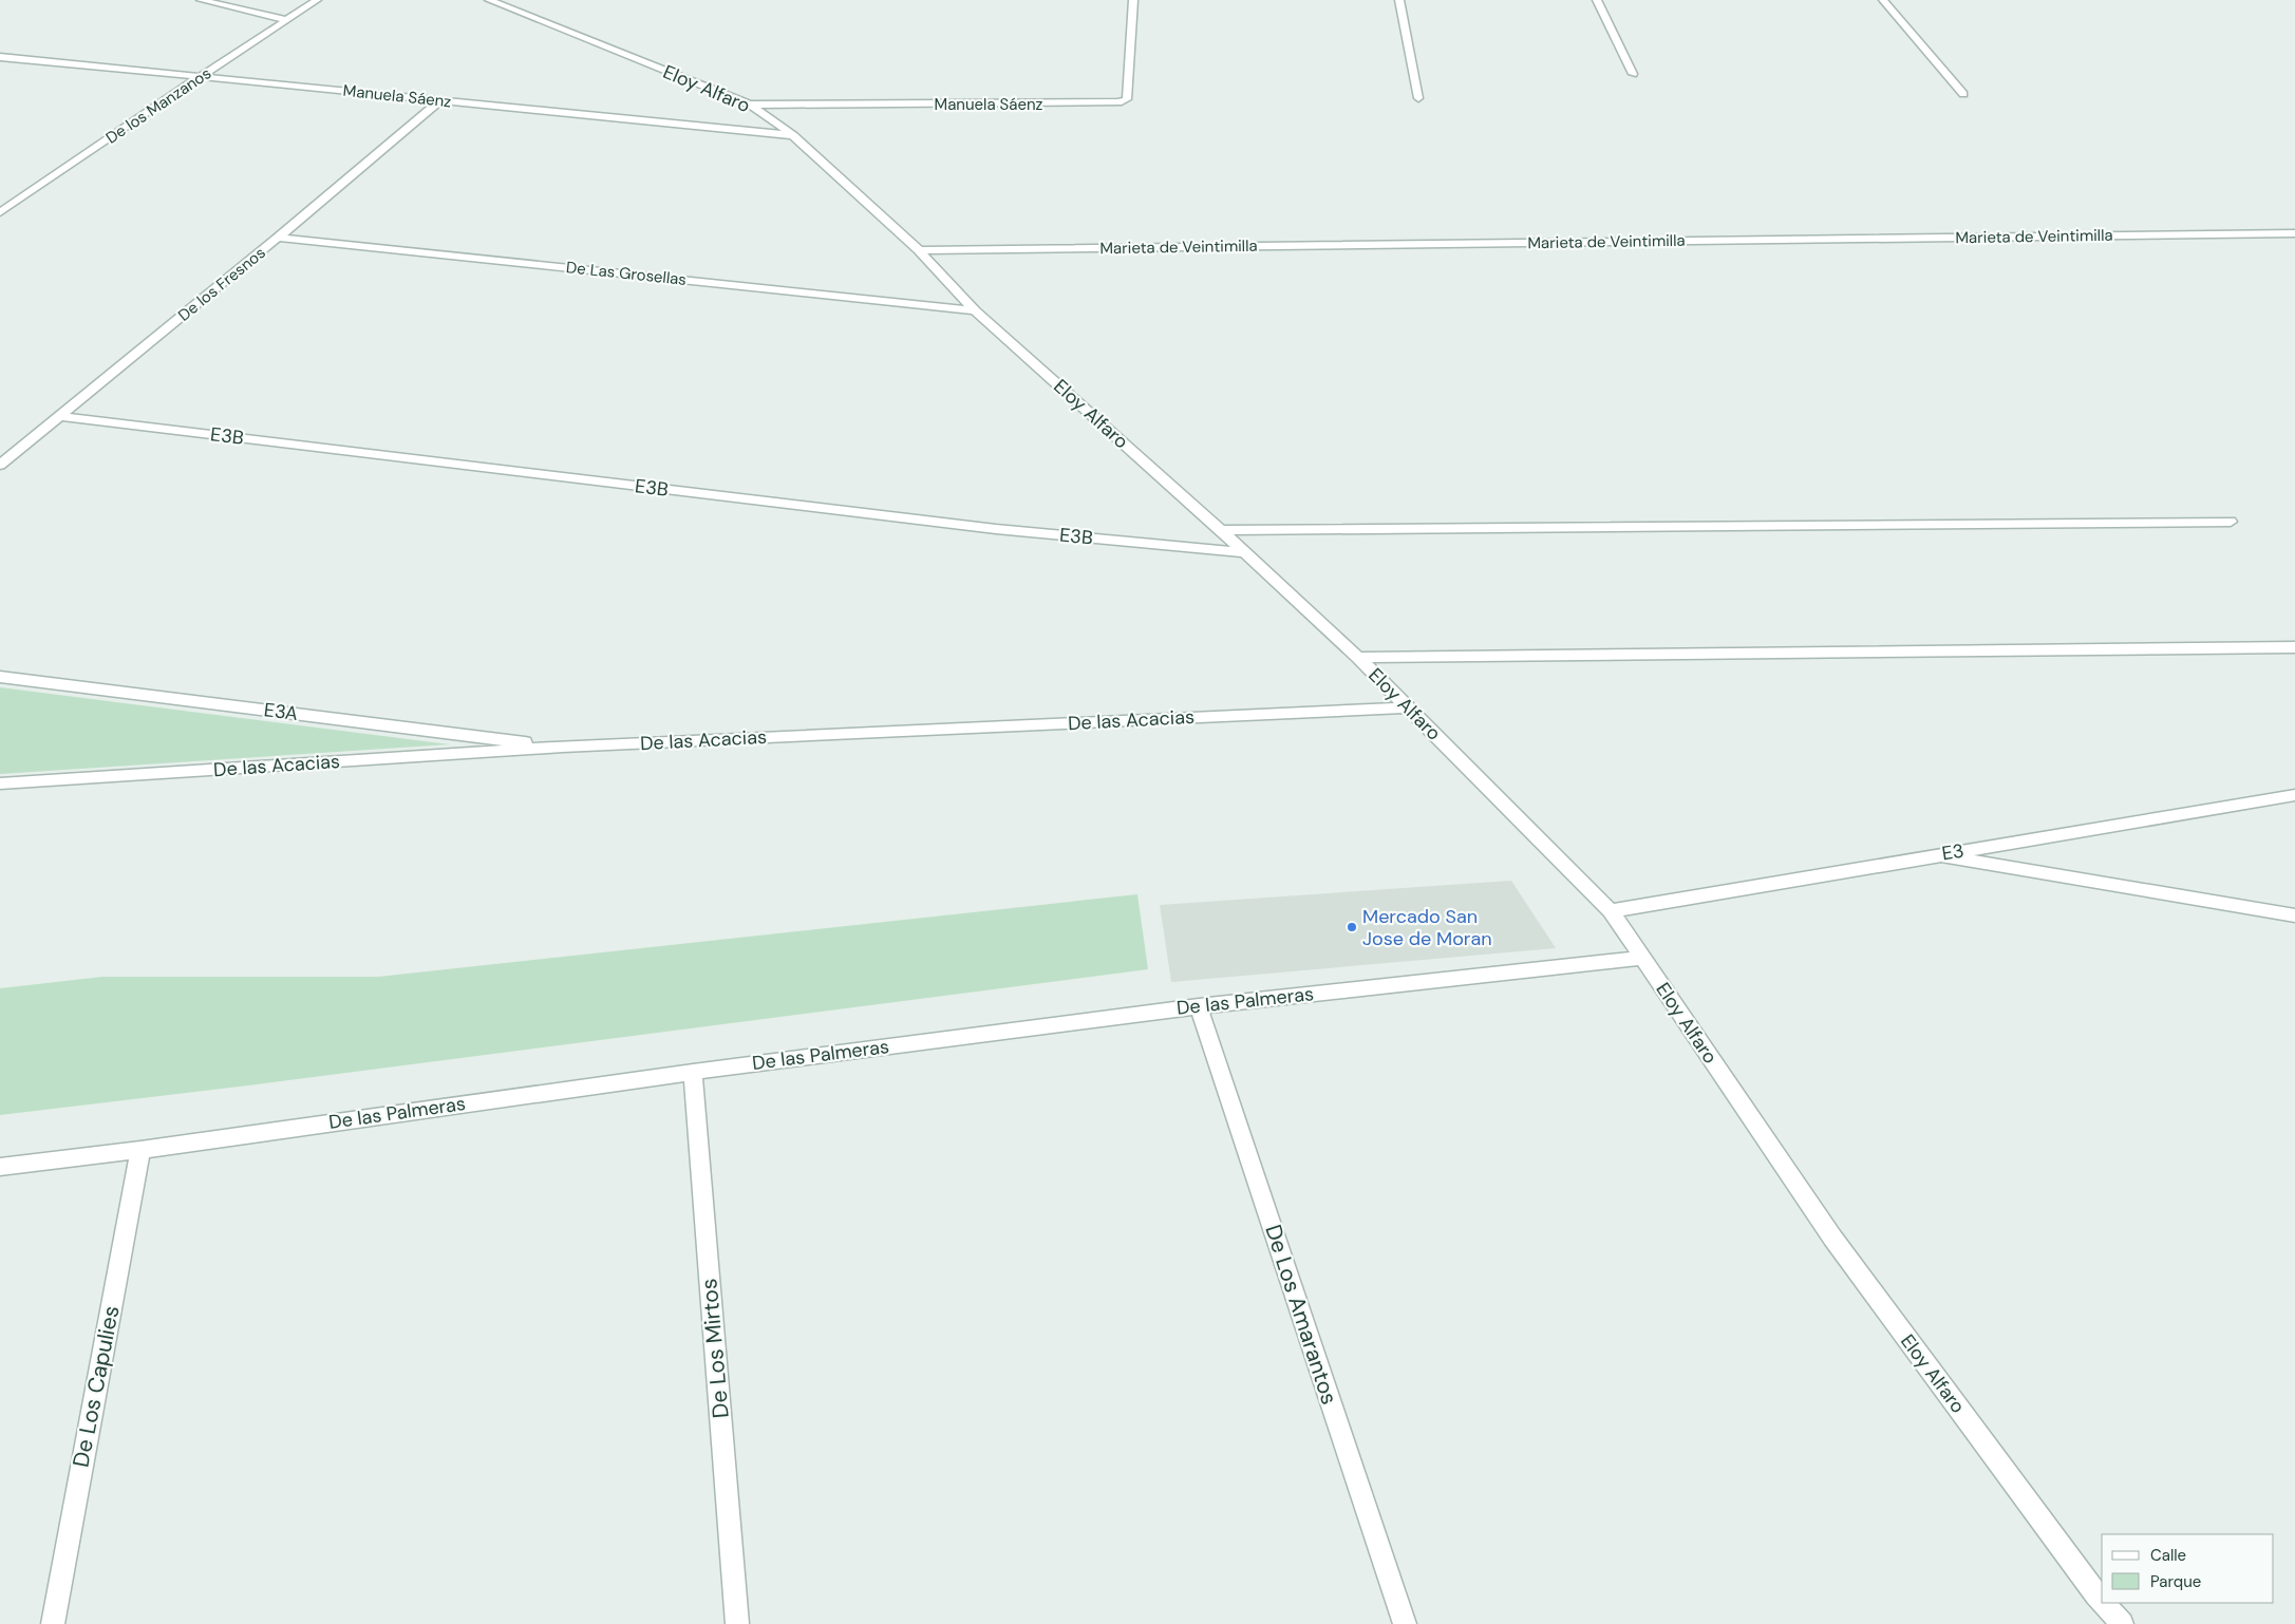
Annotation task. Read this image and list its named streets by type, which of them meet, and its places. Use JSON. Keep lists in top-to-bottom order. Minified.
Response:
{"streets":{"street":["Eloy Alfaro","Manuela Sáenz","De los Manzanos","Marieta de Veintimilla","De Las Grosellas","De los Fresnos","E3B","E3A","De las Acacias","E3","De las Palmeras","De Los Amarantos","De Los Mirtos","De Los Capulies"]},"crossings":[["Eloy Alfaro","Manuela Sáenz"],["Eloy Alfaro","Marieta de Veintimilla"],["Eloy Alfaro","De Las Grosellas"],["Eloy Alfaro","E3B"],["Eloy Alfaro","De las Acacias"],["Eloy Alfaro","E3"],["Eloy Alfaro","De las Palmeras"],["Manuela Sáenz","De los Manzanos"],["Manuela Sáenz","De los Fresnos"],["De Las Grosellas","De los Fresnos"],["De los Fresnos","E3B"],["E3A","De las Acacias"],["De las Palmeras","De Los Amarantos"],["De las Palmeras","De Los Mirtos"],["De las Palmeras","De Los Capulies"]],"places":["Mercado San Jose de Moran"],"legend":["Calle","Parque"]}
